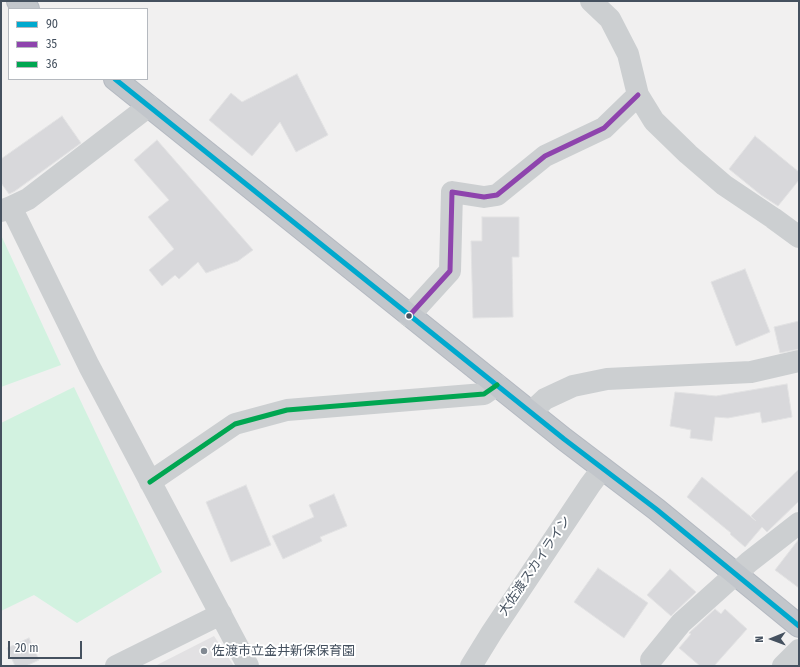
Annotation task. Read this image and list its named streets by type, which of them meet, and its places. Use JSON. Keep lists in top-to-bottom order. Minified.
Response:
{"streets":{"street":["大佐渡スカイライン"]},"places":["佐渡市立金井新保保育園"],"lines":["transit line 90","transit line 35","transit line 36"],"legend":["90","35","36"],"scale_bar":"20 m","north":"left"}
